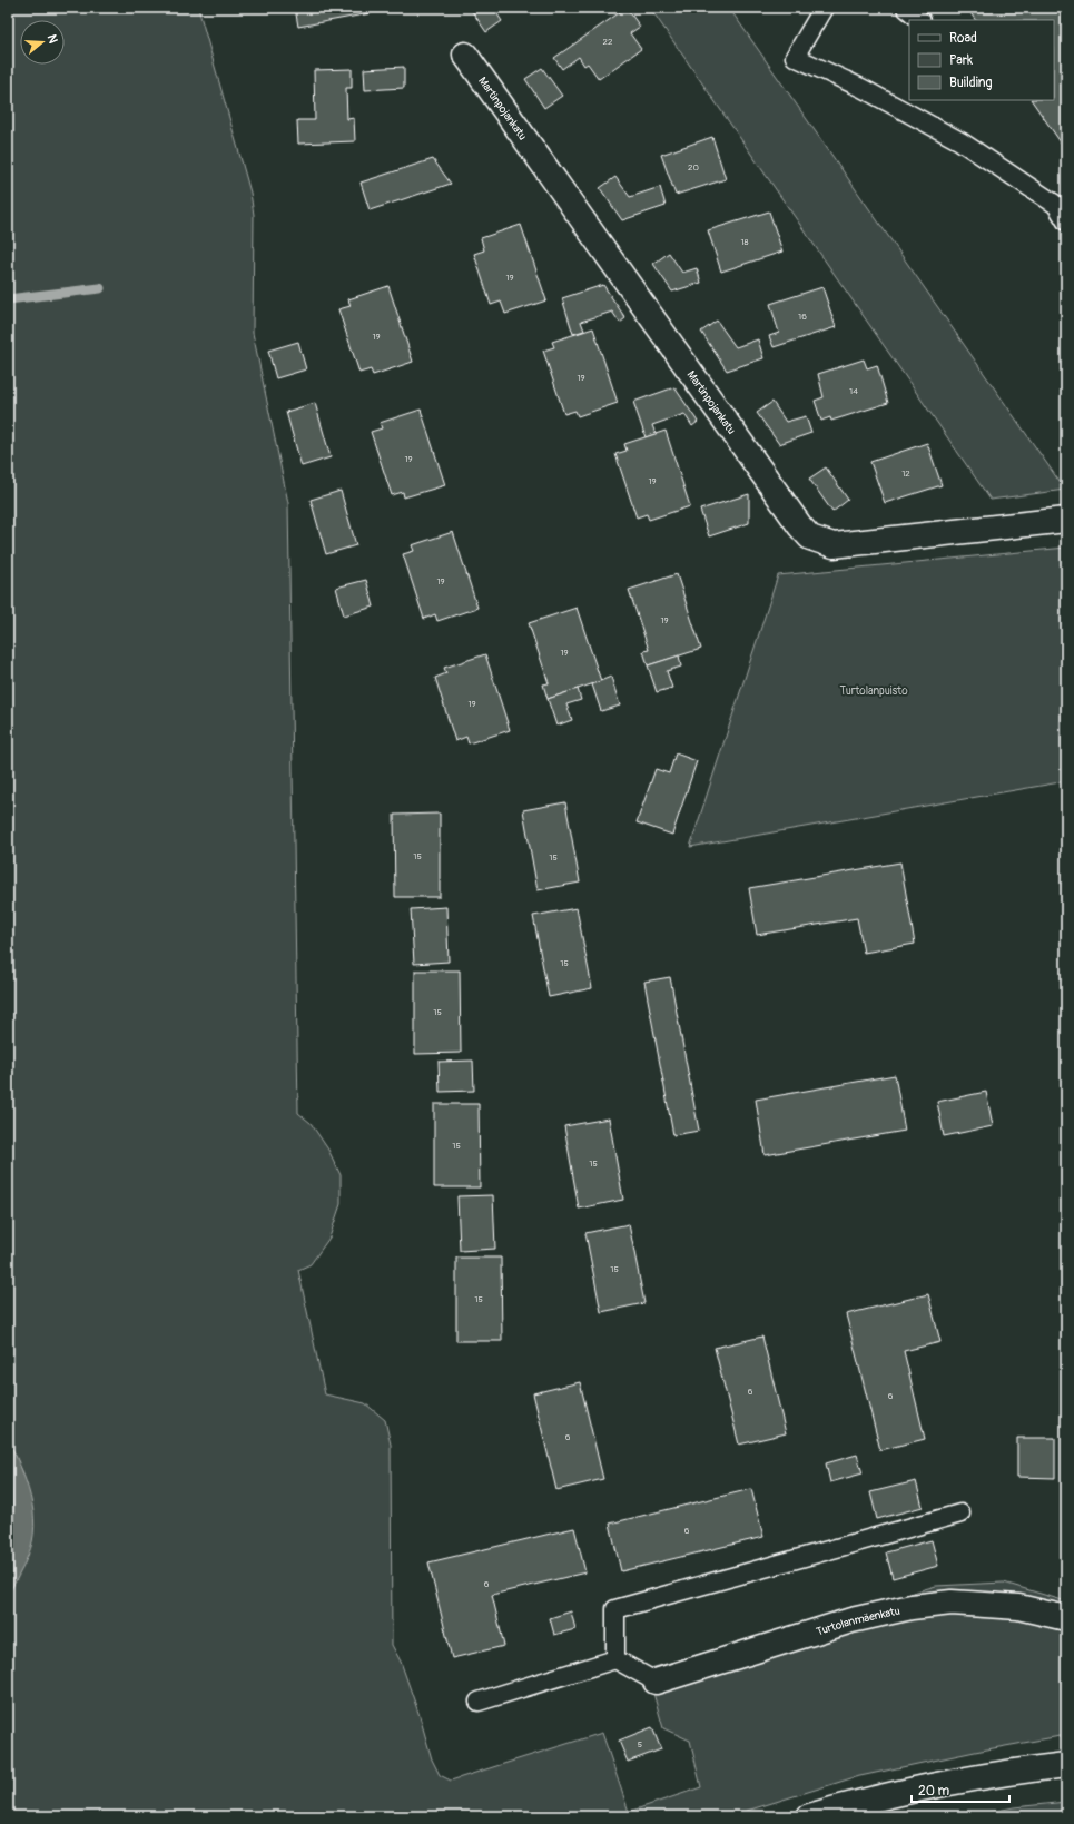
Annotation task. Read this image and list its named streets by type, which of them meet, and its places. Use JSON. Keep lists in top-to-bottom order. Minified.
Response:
{"streets":{"street":["Martinpojankatu","Turtolanmäenkatu"]},"parks":["Turtolanpuisto"],"house_numbers":["22","20","18","19","16","19","19","14","19","12","19","19","19","19","19","15","15","15","15","15","15","15","15","6","6","6","6","6","5"],"legend":["Road","Park","Building"],"scale_bar":"20 m","north":"right"}
